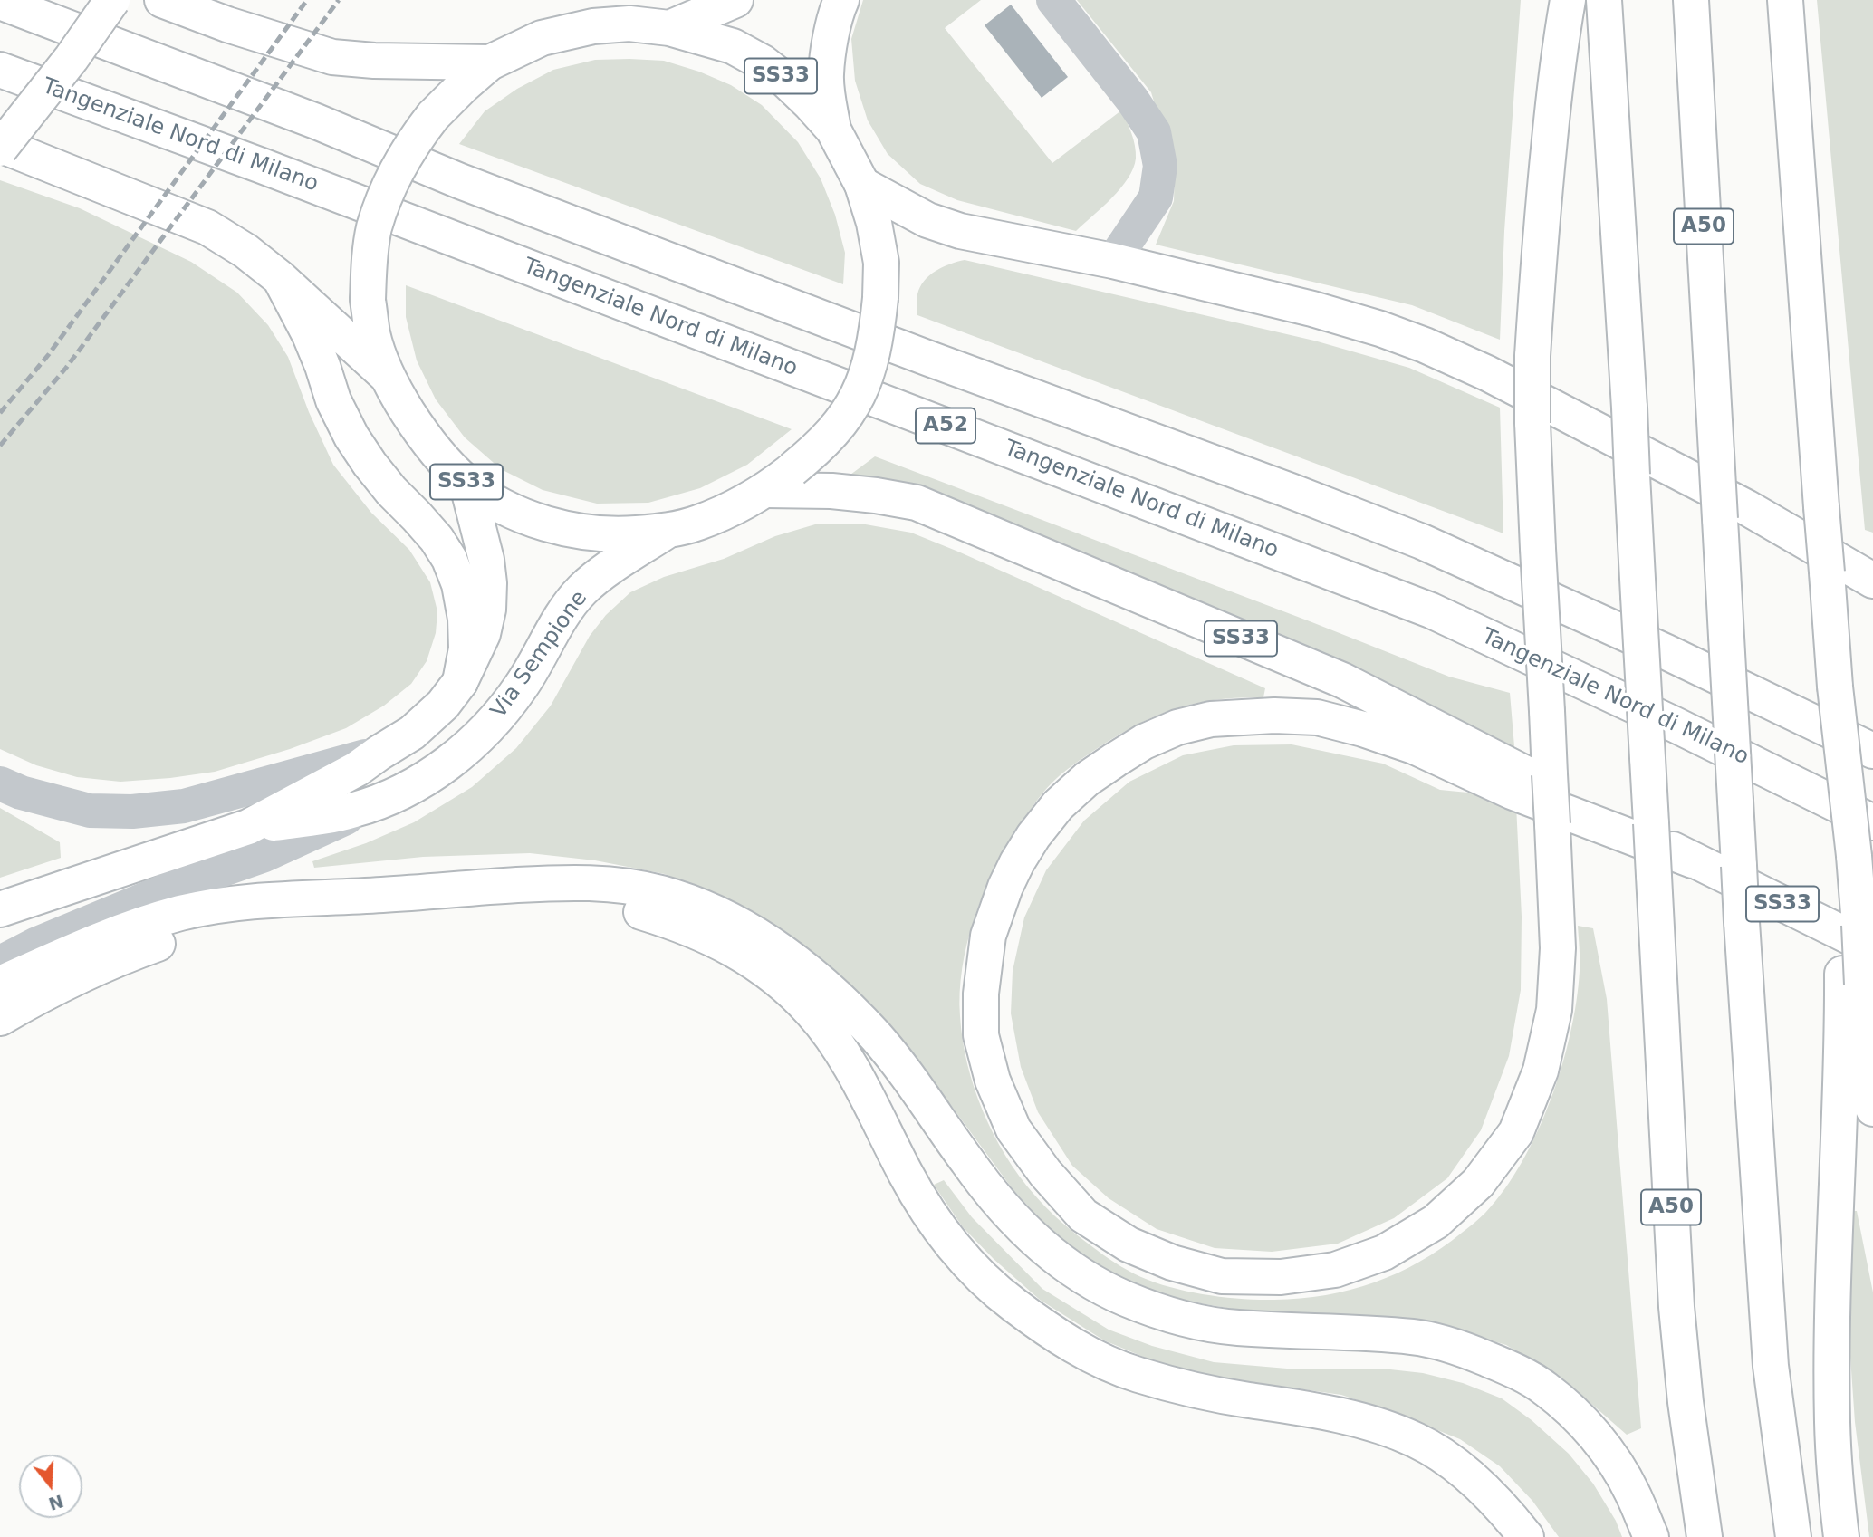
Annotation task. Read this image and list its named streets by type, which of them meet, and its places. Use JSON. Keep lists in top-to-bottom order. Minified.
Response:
{"streets":{"main road":["SS33","Tangenziale Nord di Milano","A50","A52","Via Sempione"]},"crossings":[["SS33","Via Sempione"]],"north":"bottom"}
